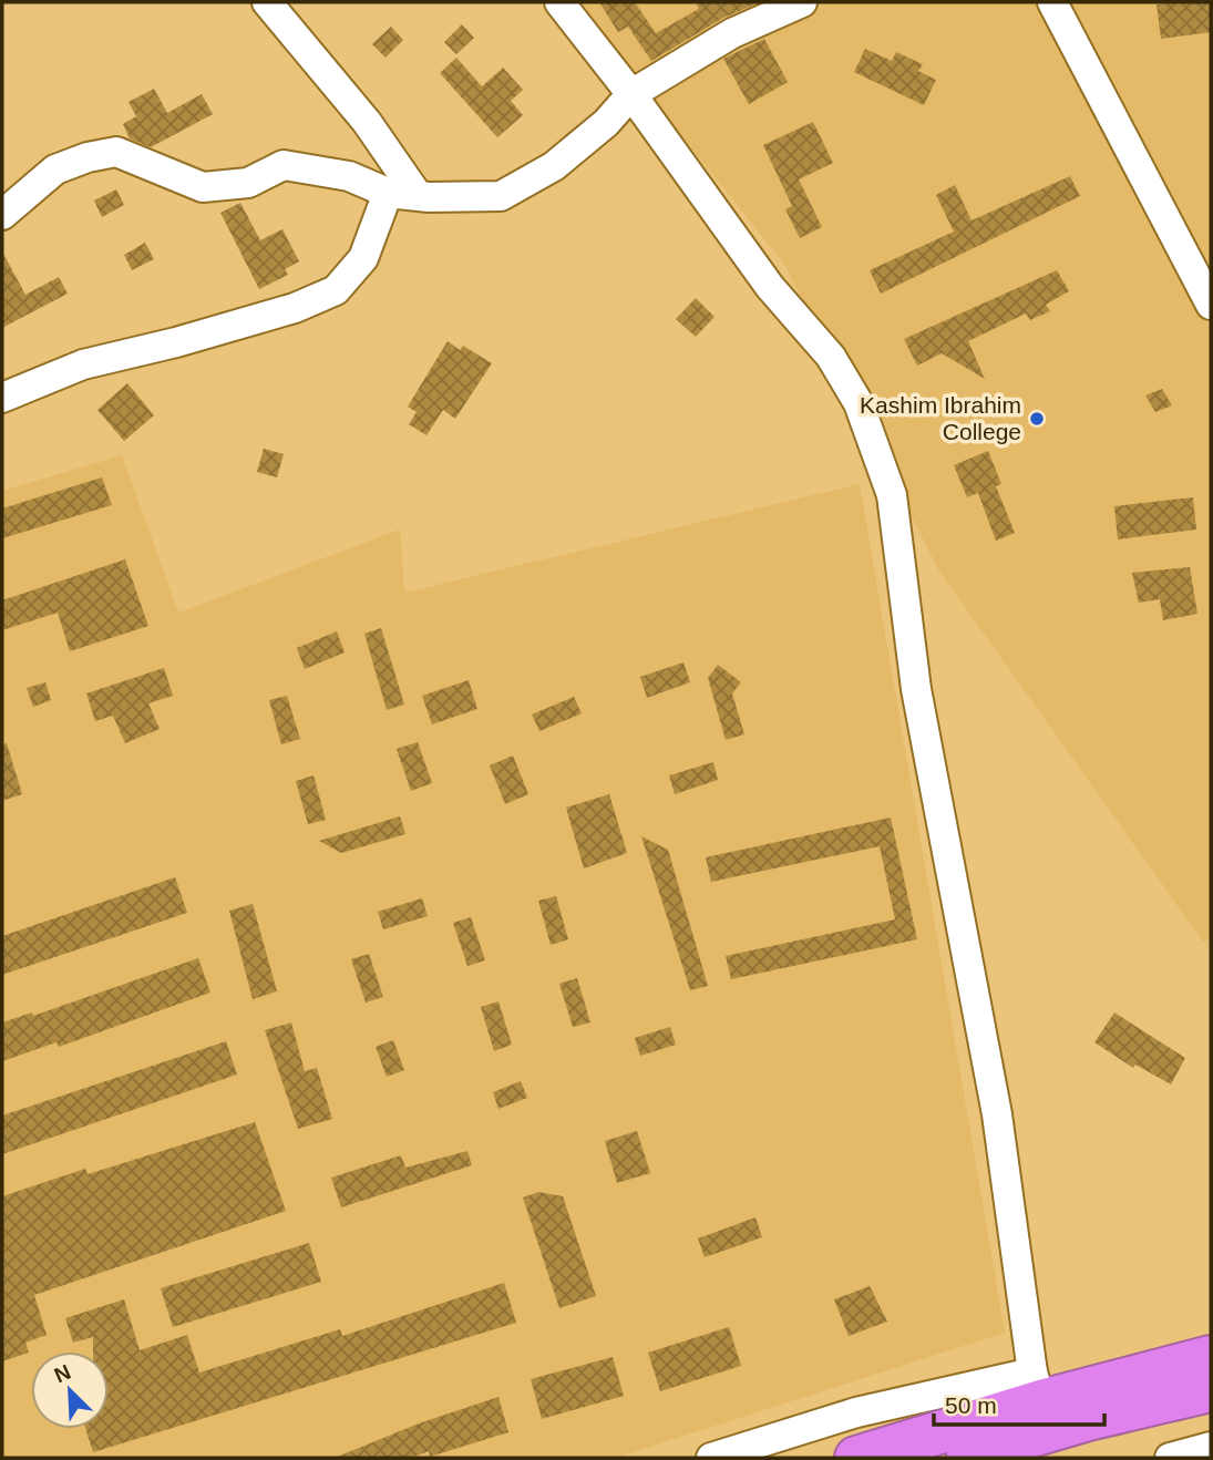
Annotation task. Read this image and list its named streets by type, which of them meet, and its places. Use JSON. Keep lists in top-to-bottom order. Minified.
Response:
{"places":["Kashim Ibrahim College"],"scale_bar":"50 m","north":"top left"}
